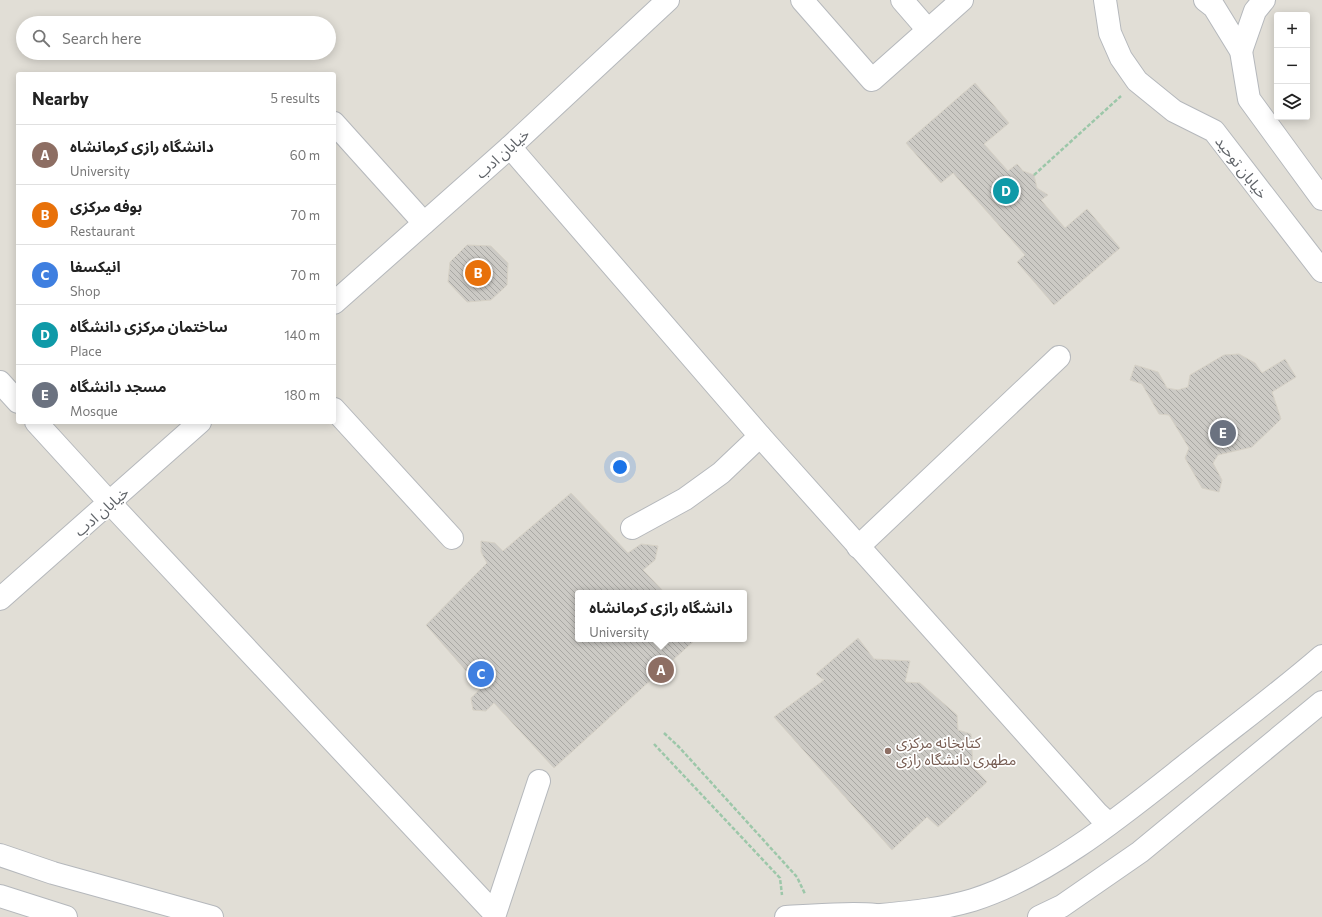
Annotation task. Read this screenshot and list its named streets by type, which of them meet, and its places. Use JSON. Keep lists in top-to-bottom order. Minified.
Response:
{"streets":{"street":["خیابان ادب","خیابان توحید"]},"places":["کتابخانه مرکزی مطهری دانشگاه رازی"],"page":{"map_buttons":["+","−"],"search":"Search here","heading":["Nearby","5 results"],"list":[{"mark":"A","name":"دانشگاه رازی کرمانشاه","note":"University","value":"60 m"},{"mark":"B","name":"بوفه مرکزی","note":"Restaurant","value":"70 m"},{"mark":"C","name":"انیکسفا","note":"Shop","value":"70 m"},{"mark":"D","name":"ساختمان مرکزی دانشگاه","note":"Place","value":"140 m"},{"mark":"E","name":"مسجد دانشگاه","note":"Mosque","value":"180 m"}],"pins":["D","B","E","A","C"],"popup":["دانشگاه رازی کرمانشاه","University"]}}
